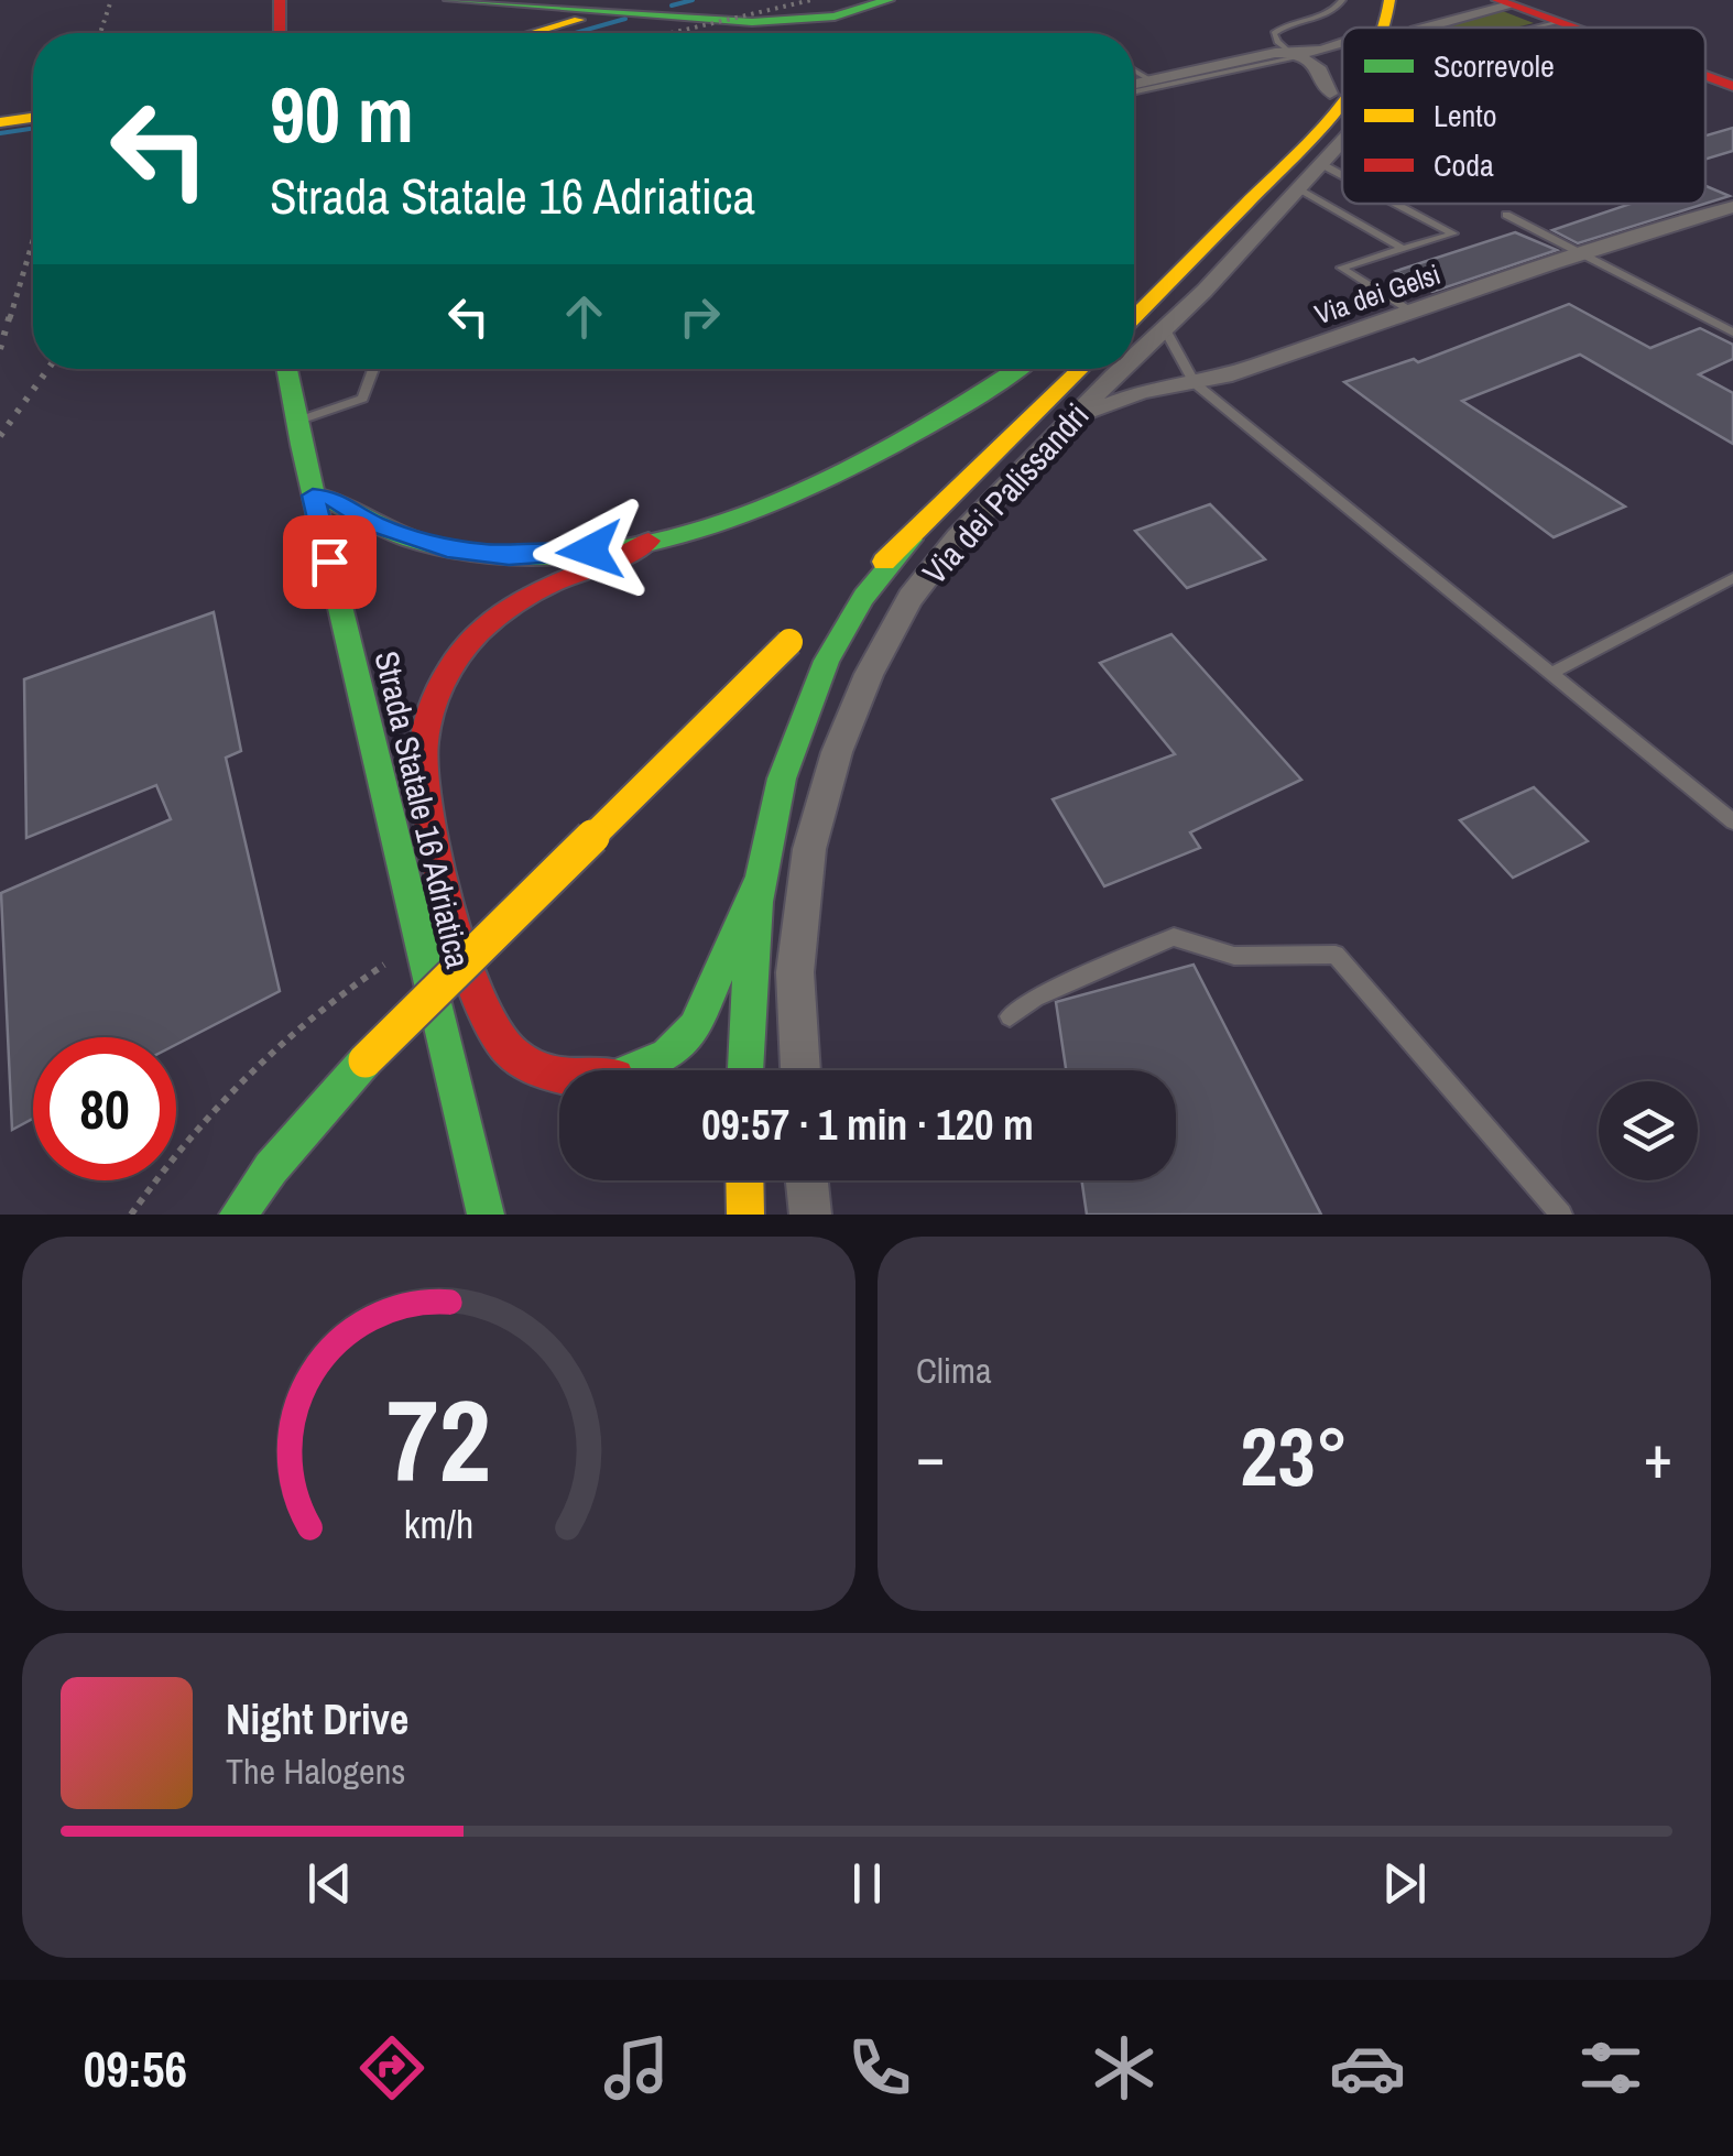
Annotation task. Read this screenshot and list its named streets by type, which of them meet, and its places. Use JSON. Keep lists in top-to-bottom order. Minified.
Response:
{"streets":{"main road":["Strada Statale 16 Adriatica"],"street":["Via dei Gelsi","Via dei Palissandri"]},"crossings":[["Via dei Gelsi","Via dei Palissandri"]],"legend":["Scorrevole","Lento","Coda"],"page":{"turn":["90 m","Strada Statale 16 Adriatica"],"limit":"80","trip":"09:57 · 1 min · 120 m","tile":"Clima","heat":["−","23°","+"],"song":["Night Drive","The Halogens"],"tabs":"09:56","gauge":["72","km/h"]}}
